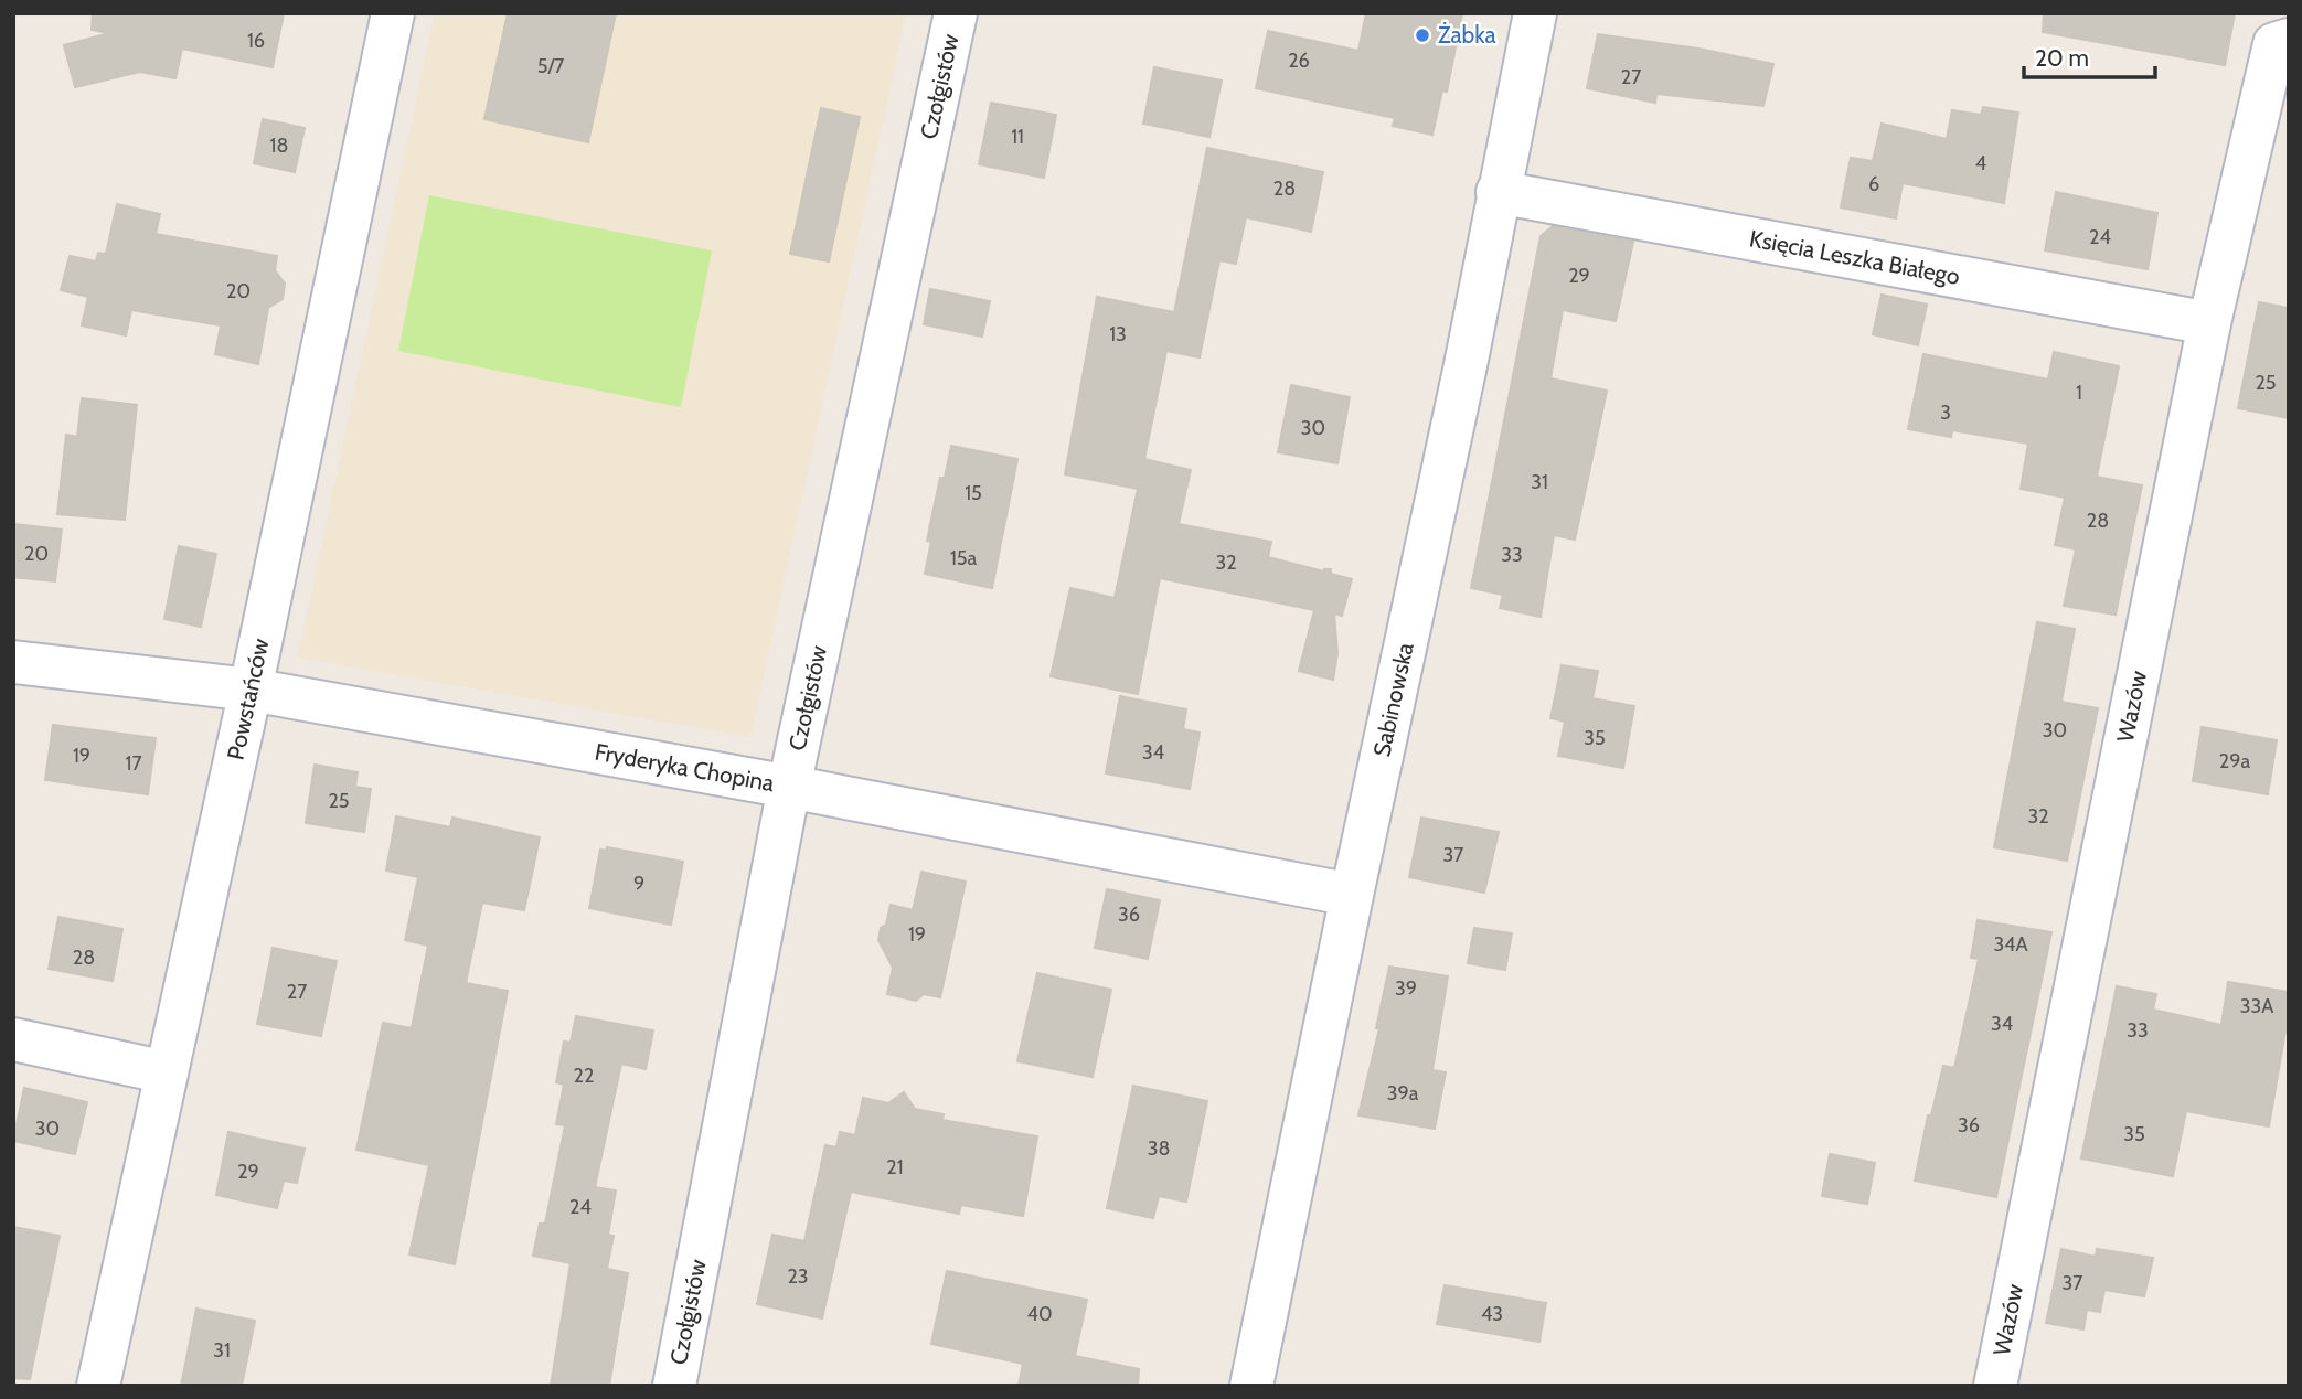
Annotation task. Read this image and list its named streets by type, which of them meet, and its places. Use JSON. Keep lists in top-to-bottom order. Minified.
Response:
{"streets":{"street":["Czołgistów","Księcia Leszka Białego","Powstańców","Sabinowska","Wazów","Fryderyka Chopina"]},"crossings":[["Czołgistów","Fryderyka Chopina"],["Księcia Leszka Białego","Sabinowska"],["Księcia Leszka Białego","Wazów"],["Powstańców","Fryderyka Chopina"],["Sabinowska","Fryderyka Chopina"]],"places":["Żabka"],"house_numbers":["16","26","5/7","27","11","18","4","6","28","24","29","20","13","25","1","3","30","31","15","28","20","33","15a","32","30","35","34","19","29a","17","25","32","37","9","36","19","34A","28","39","27","33A","34","33","22","39a","36","30","35","38","21","29","24","23","37","40","43","31"],"scale_bar":"20 m"}
